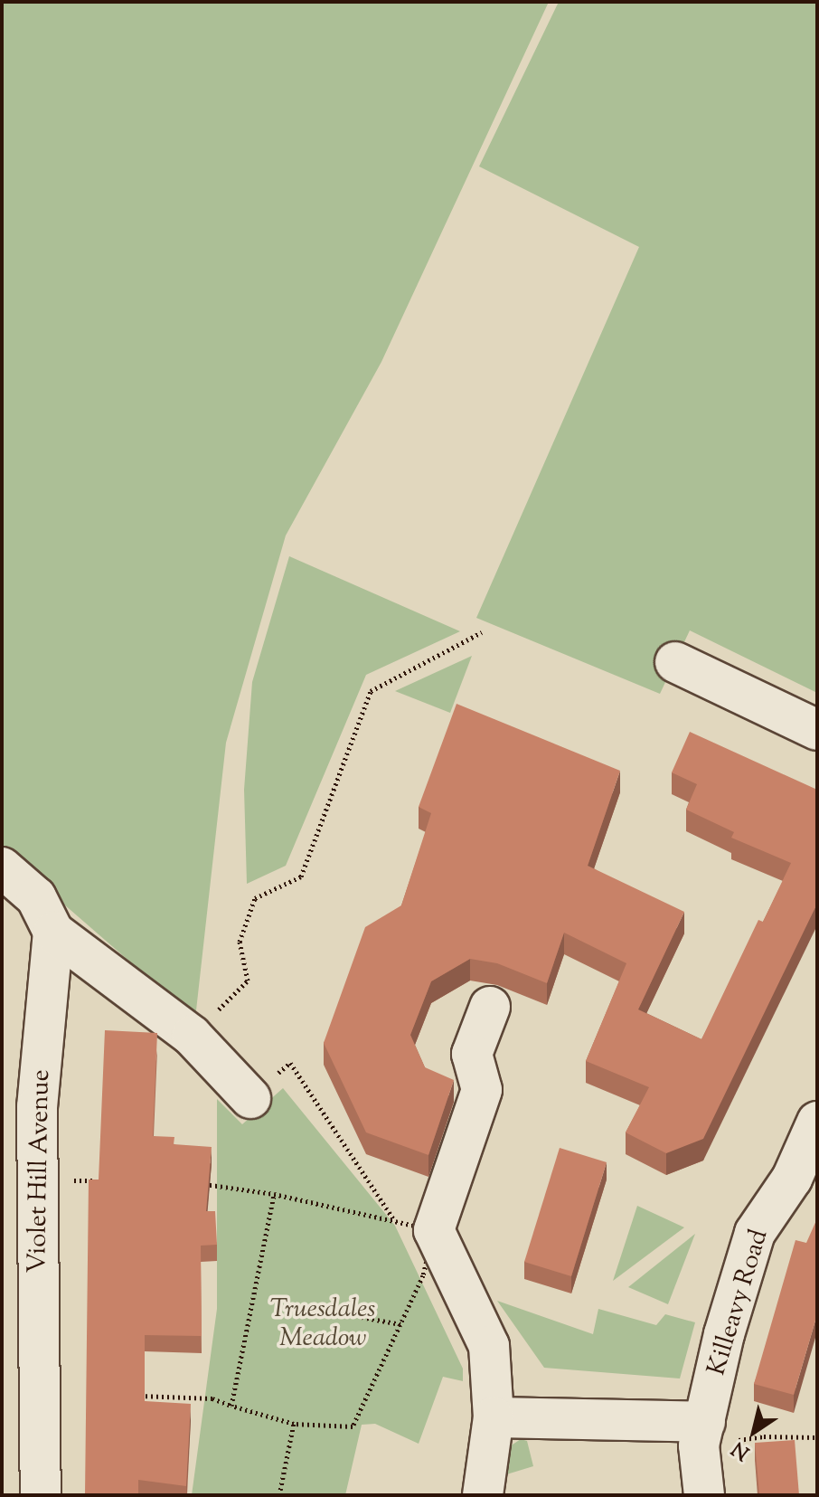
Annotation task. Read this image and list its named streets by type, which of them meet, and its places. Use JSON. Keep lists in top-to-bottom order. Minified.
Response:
{"streets":{"street":["Violet Hill Avenue","Killeavy Road"]},"parks":["Truesdales Meadow"],"north":"bottom left"}
